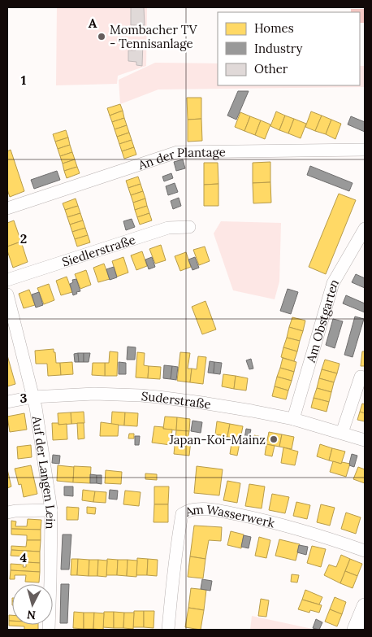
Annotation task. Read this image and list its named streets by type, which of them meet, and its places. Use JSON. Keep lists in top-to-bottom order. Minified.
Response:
{"streets":{"street":["An der Plantage","Siedlerstraße","Am Obstgarten","Suderstraße","Auf der Langen Lein","Am Wasserwerk"]},"crossings":[["Am Obstgarten","Suderstraße"],["Suderstraße","Auf der Langen Lein"]],"places":["Mombacher TV - Tennisanlage","Japan-Koi-Mainz"],"legend":["Homes","Industry","Other"],"north":"bottom","grid":{"columns":["A"],"rows":["1","2","3","4"]}}
